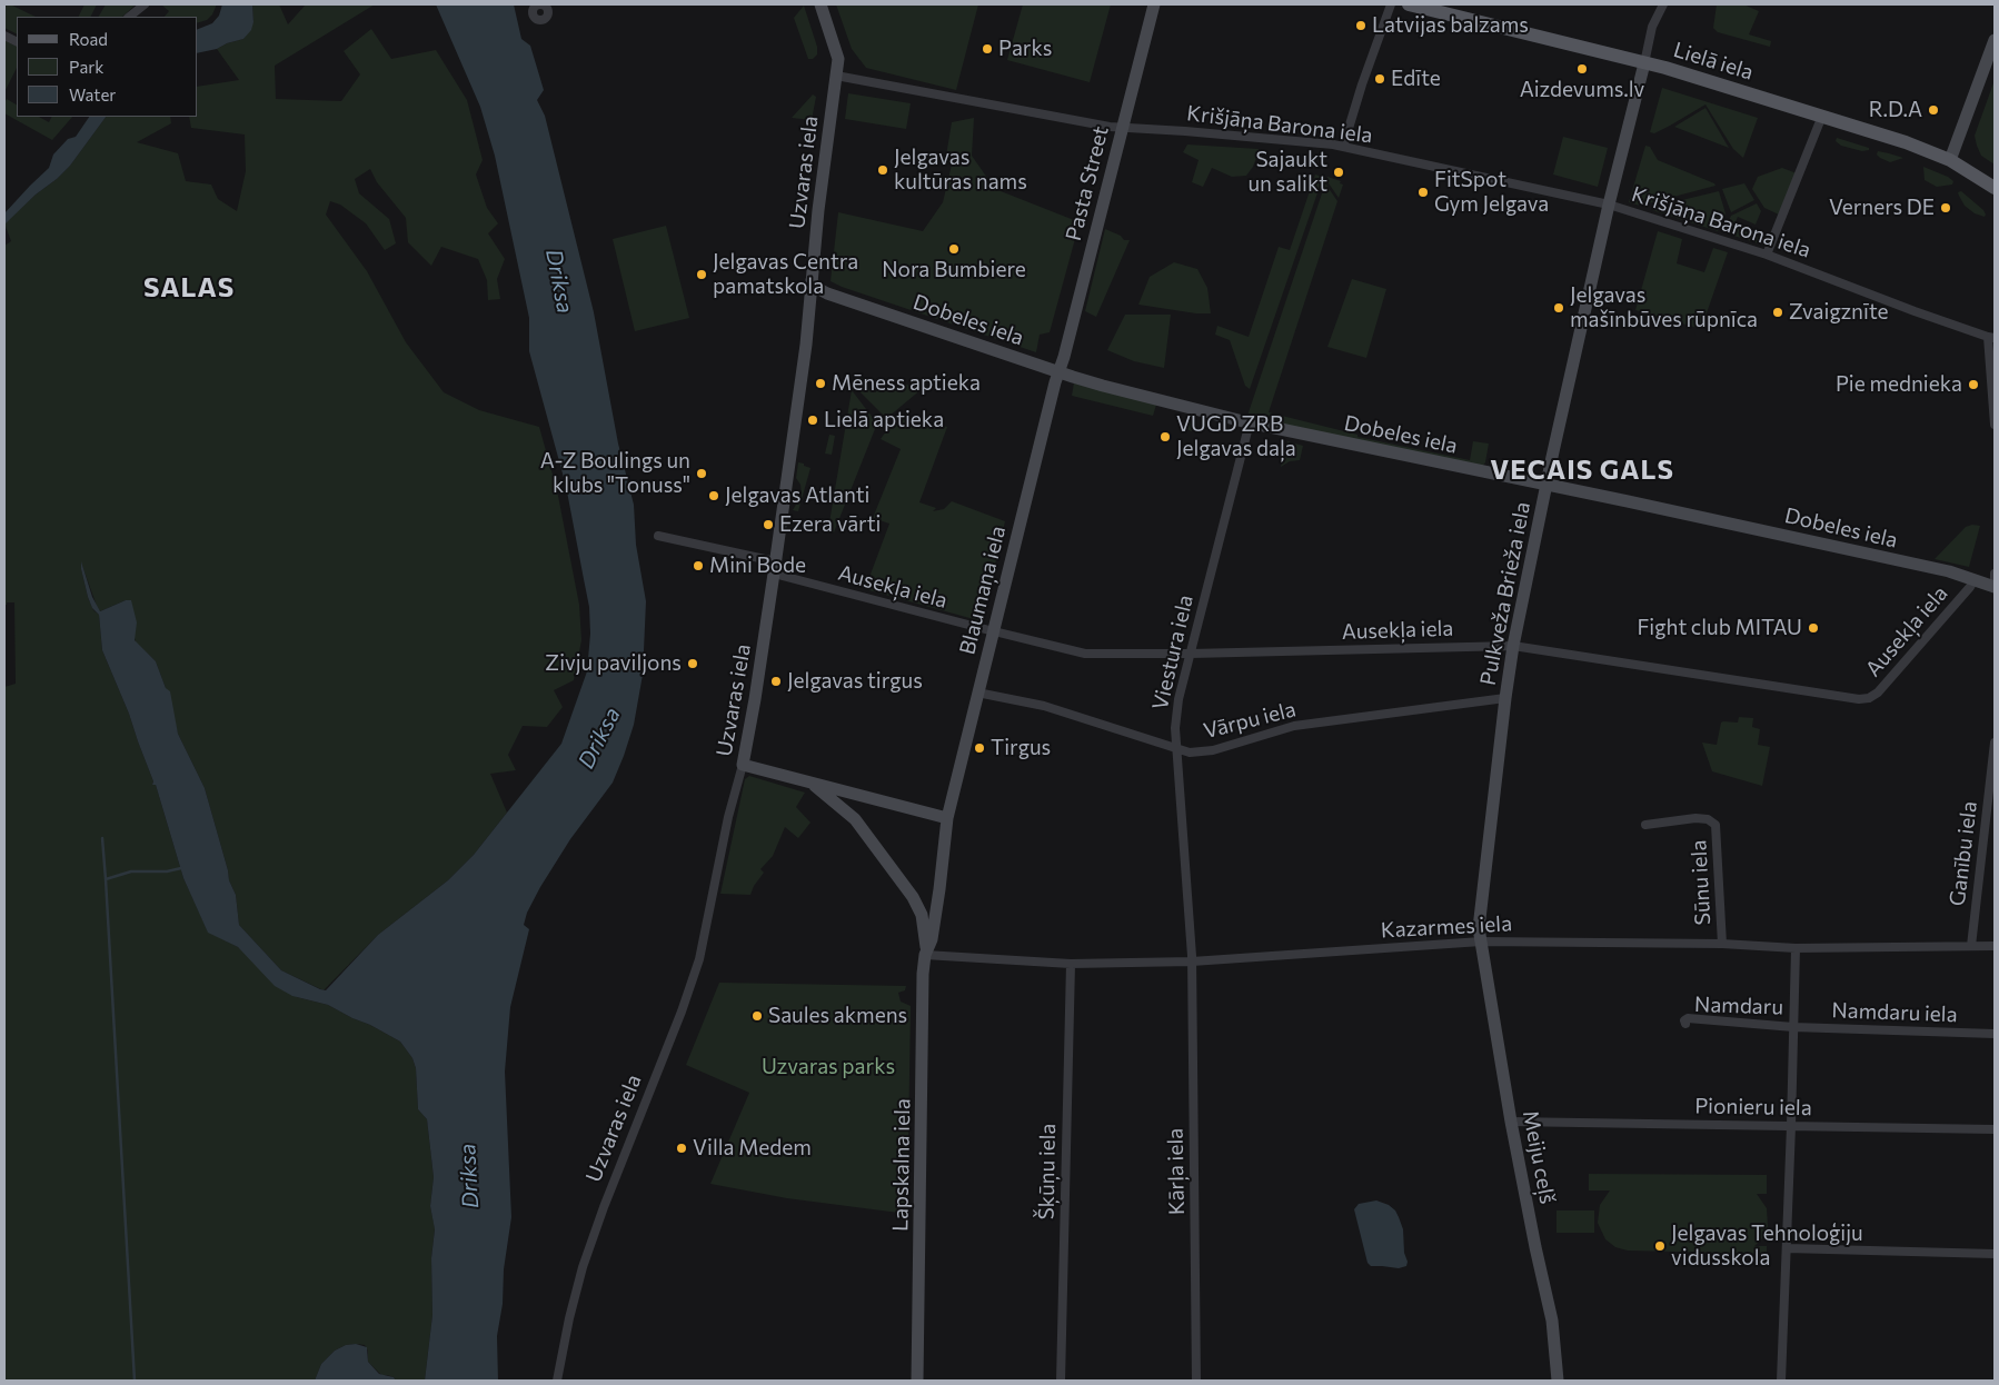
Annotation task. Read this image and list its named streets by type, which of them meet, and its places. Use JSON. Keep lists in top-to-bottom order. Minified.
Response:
{"streets":{"main road":["Lielā iela"],"street":["Krišjāņa Barona iela","Uzvaras iela","Pasta Street","Dobeles iela","Ausekļa iela","Blaumaņa iela","Pulkveža Brieža iela","Viestura iela","Vārpu iela","Ganību iela","Sūnu iela","Kazarmes iela","Namdaru","Namdaru iela","Pionieru iela","Meiju ceļš","Lapskalna iela","Šķūņu iela","Kārļa iela"]},"crossings":[["Lielā iela","Pulkveža Brieža iela"],["Krišjāņa Barona iela","Uzvaras iela"],["Krišjāņa Barona iela","Pasta Street"],["Krišjāņa Barona iela","Pulkveža Brieža iela"],["Uzvaras iela","Dobeles iela"],["Uzvaras iela","Ausekļa iela"],["Uzvaras iela","Lapskalna iela"],["Pasta Street","Dobeles iela"],["Pasta Street","Blaumaņa iela"],["Dobeles iela","Ausekļa iela"],["Dobeles iela","Blaumaņa iela"],["Dobeles iela","Pulkveža Brieža iela"],["Dobeles iela","Viestura iela"],["Ausekļa iela","Blaumaņa iela"],["Ausekļa iela","Pulkveža Brieža iela"],["Ausekļa iela","Viestura iela"],["Blaumaņa iela","Vārpu iela"],["Blaumaņa iela","Lapskalna iela"],["Pulkveža Brieža iela","Vārpu iela"],["Pulkveža Brieža iela","Kazarmes iela"],["Pulkveža Brieža iela","Meiju ceļš"],["Viestura iela","Vārpu iela"],["Viestura iela","Kazarmes iela"],["Viestura iela","Kārļa iela"],["Ganību iela","Kazarmes iela"],["Sūnu iela","Kazarmes iela"],["Kazarmes iela","Meiju ceļš"],["Kazarmes iela","Lapskalna iela"],["Kazarmes iela","Šķūņu iela"],["Kazarmes iela","Kārļa iela"],["Namdaru","Namdaru iela"],["Pionieru iela","Meiju ceļš"]],"districts":["SALAS","VECAIS GALS"],"water":["Driksa"],"parks":["Uzvaras parks"],"places":["Latvijas balzams","Parks","Aizdevums.lv","Edīte","R.D.A","Jelgavas kultūras nams","Sajaukt un salikt","FitSpot Gym Jelgava","Verners DE","Nora Bumbiere","Jelgavas Centra pamatskola","Jelgavas mašīnbūves rūpnīca","Zvaigznīte","Mēness aptieka","Pie mednieka","Lielā aptieka","VUGD ZRB Jelgavas daļa","A-Z Boulings un klubs \"Tonuss\"","Jelgavas Atlanti","Ezera vārti","Mini Bode","Fight club MITAU","Zivju paviljons","Jelgavas tirgus","Tirgus","Saules akmens","Villa Medem","Jelgavas Tehnoloģiju vidusskola"],"legend":["Road","Park","Water"]}
